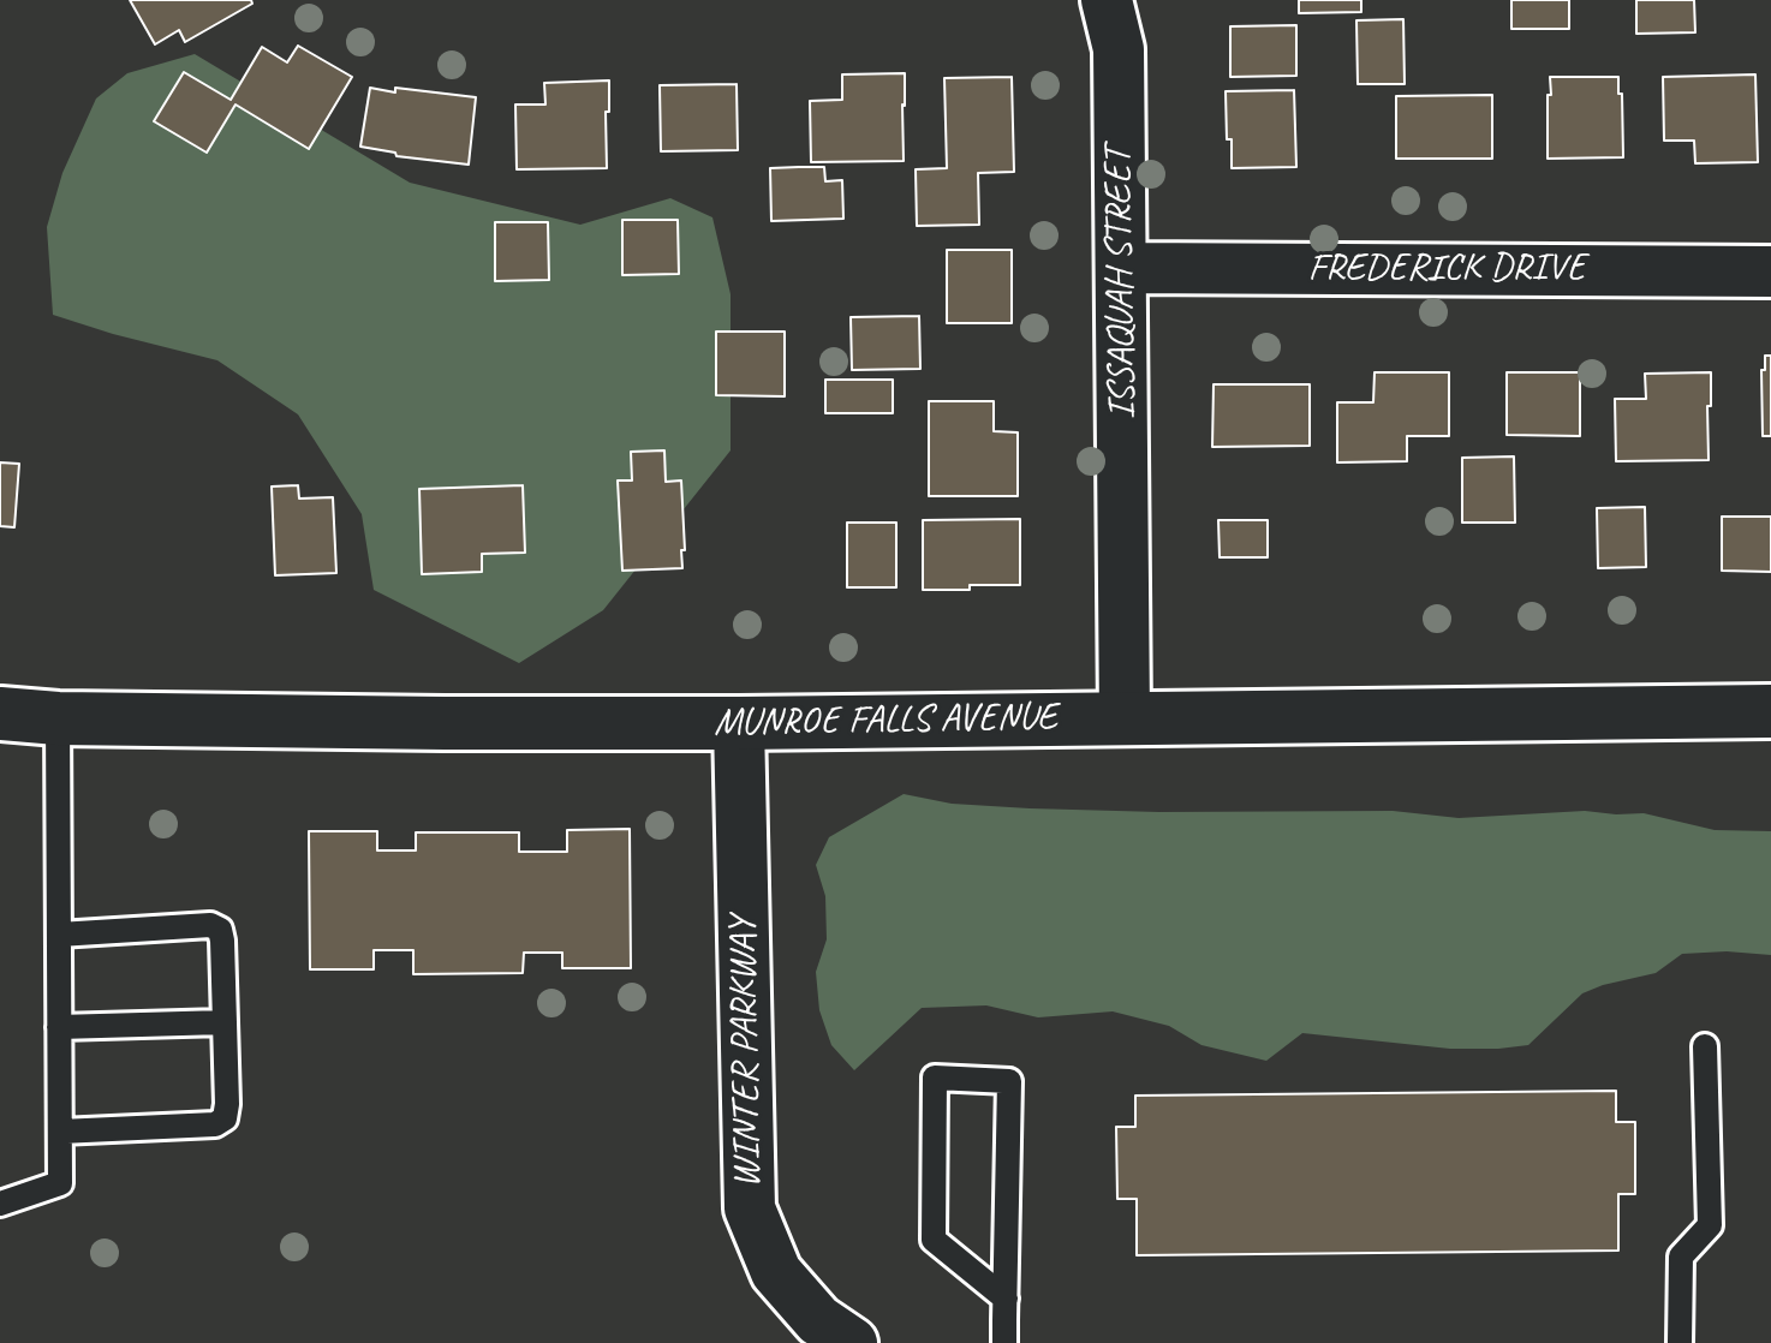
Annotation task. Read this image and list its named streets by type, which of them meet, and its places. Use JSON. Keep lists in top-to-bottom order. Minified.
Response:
{"streets":{"street":["FREDERICK DRIVE","ISSAQUAH STREET","MUNROE FALLS AVENUE","WINTER PARKWAY"]},"crossings":[["FREDERICK DRIVE","ISSAQUAH STREET"],["ISSAQUAH STREET","MUNROE FALLS AVENUE"],["MUNROE FALLS AVENUE","WINTER PARKWAY"]]}
